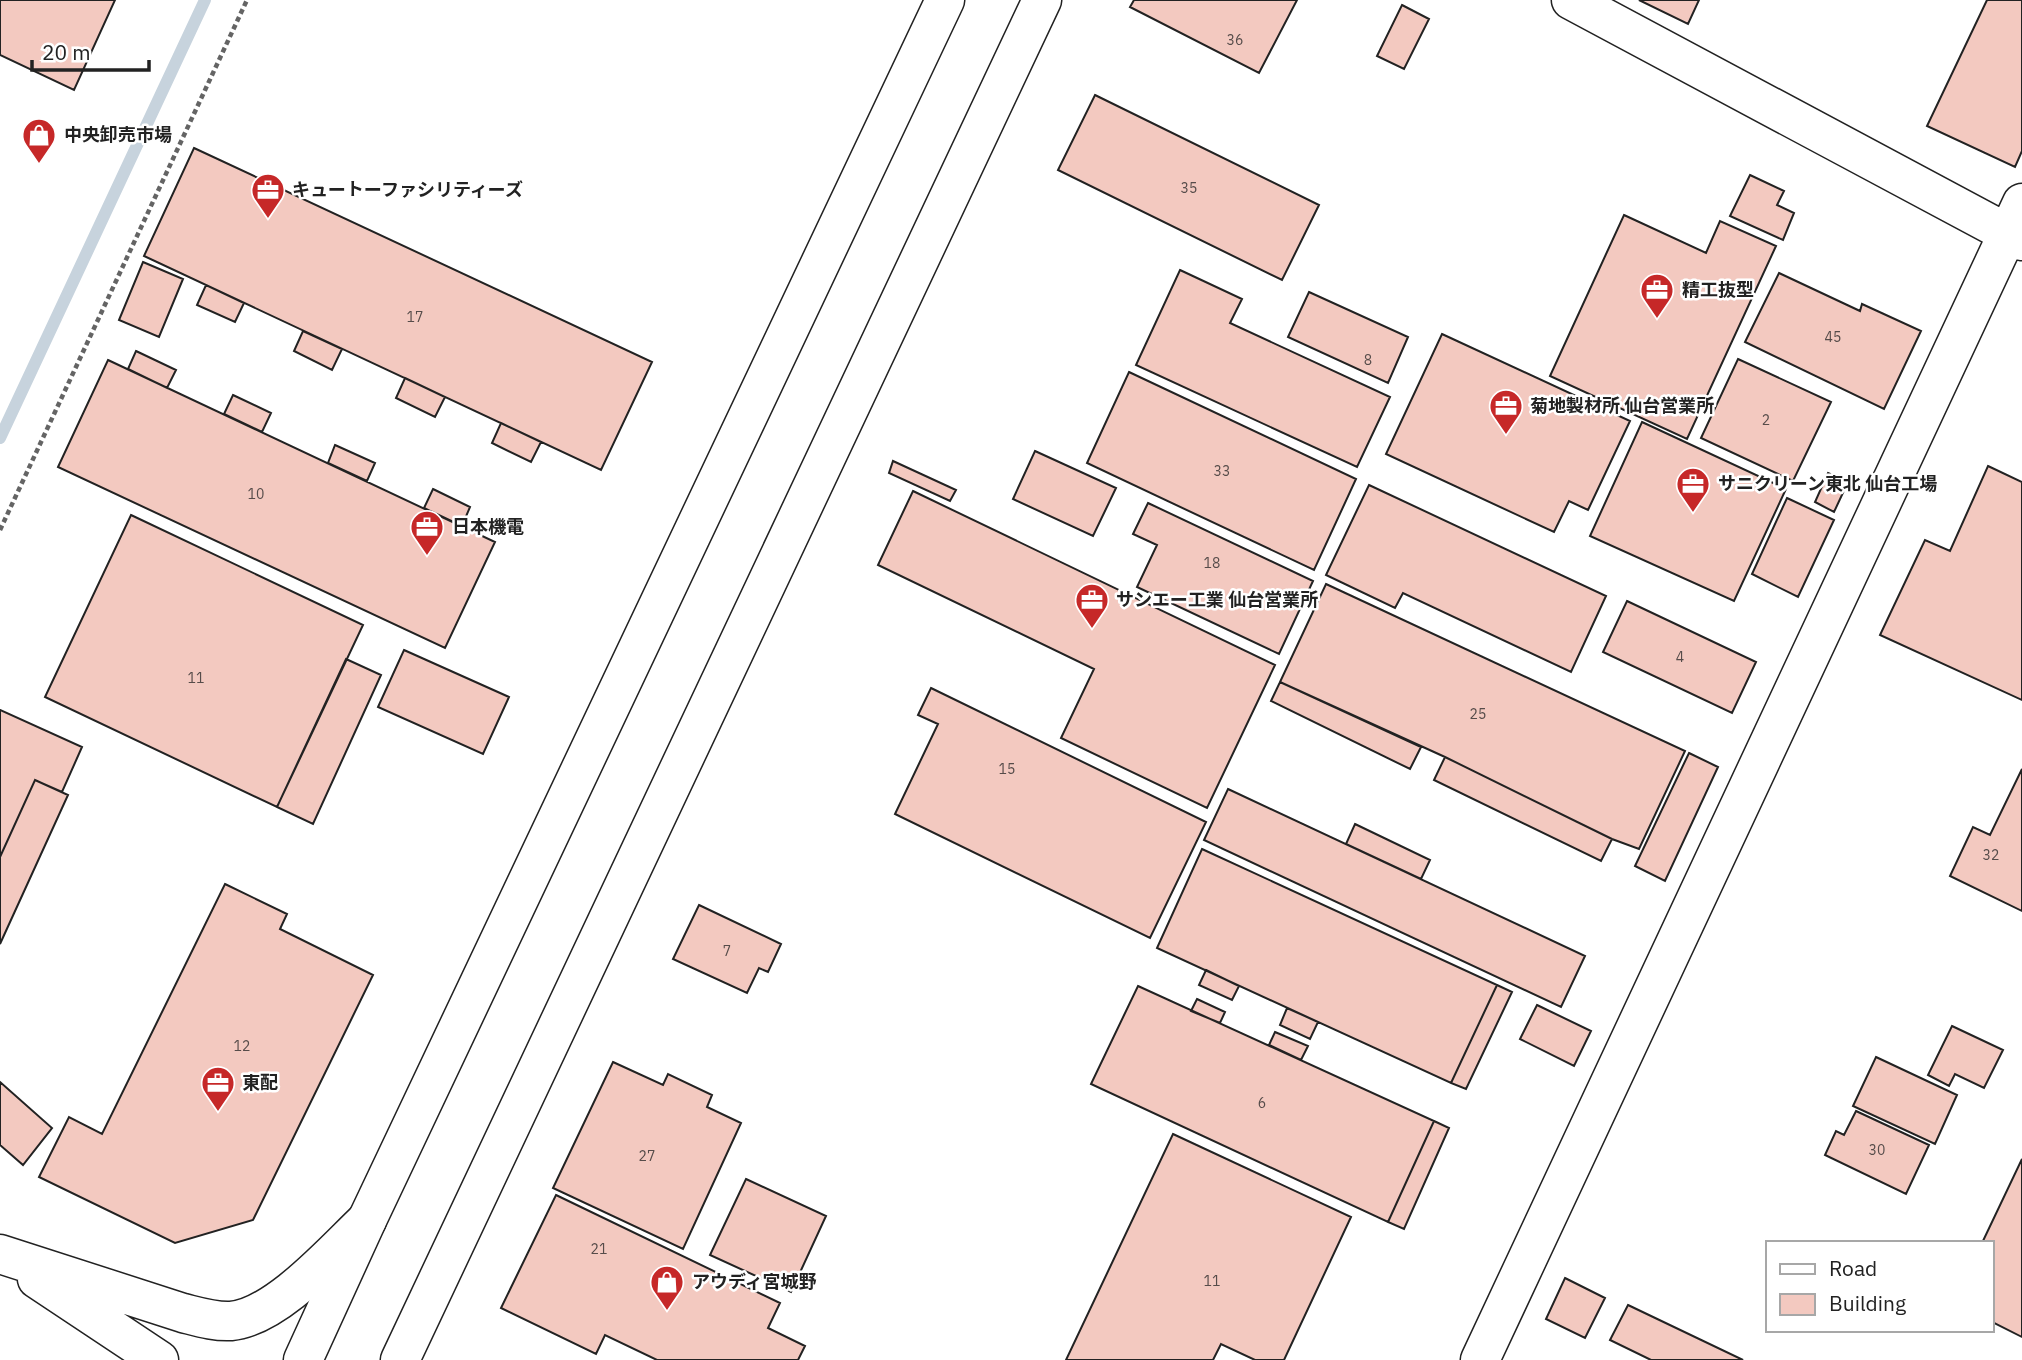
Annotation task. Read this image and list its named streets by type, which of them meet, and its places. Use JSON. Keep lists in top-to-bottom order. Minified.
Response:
{"places":{"shop":["中央卸売市場","アウディ宮城野"],"office":["キュートーファシリティーズ","精工抜型","菊地製材所 仙台営業所","サニクリーン東北 仙台工場","日本機電","サンエー工業 仙台営業所","東配"]},"house_numbers":["36","35","17","45","8","2","33","10","18","4","11","25","15","32","7","12","6","30","27","21","11"],"legend":["Road","Building"],"scale_bar":"20 m"}
